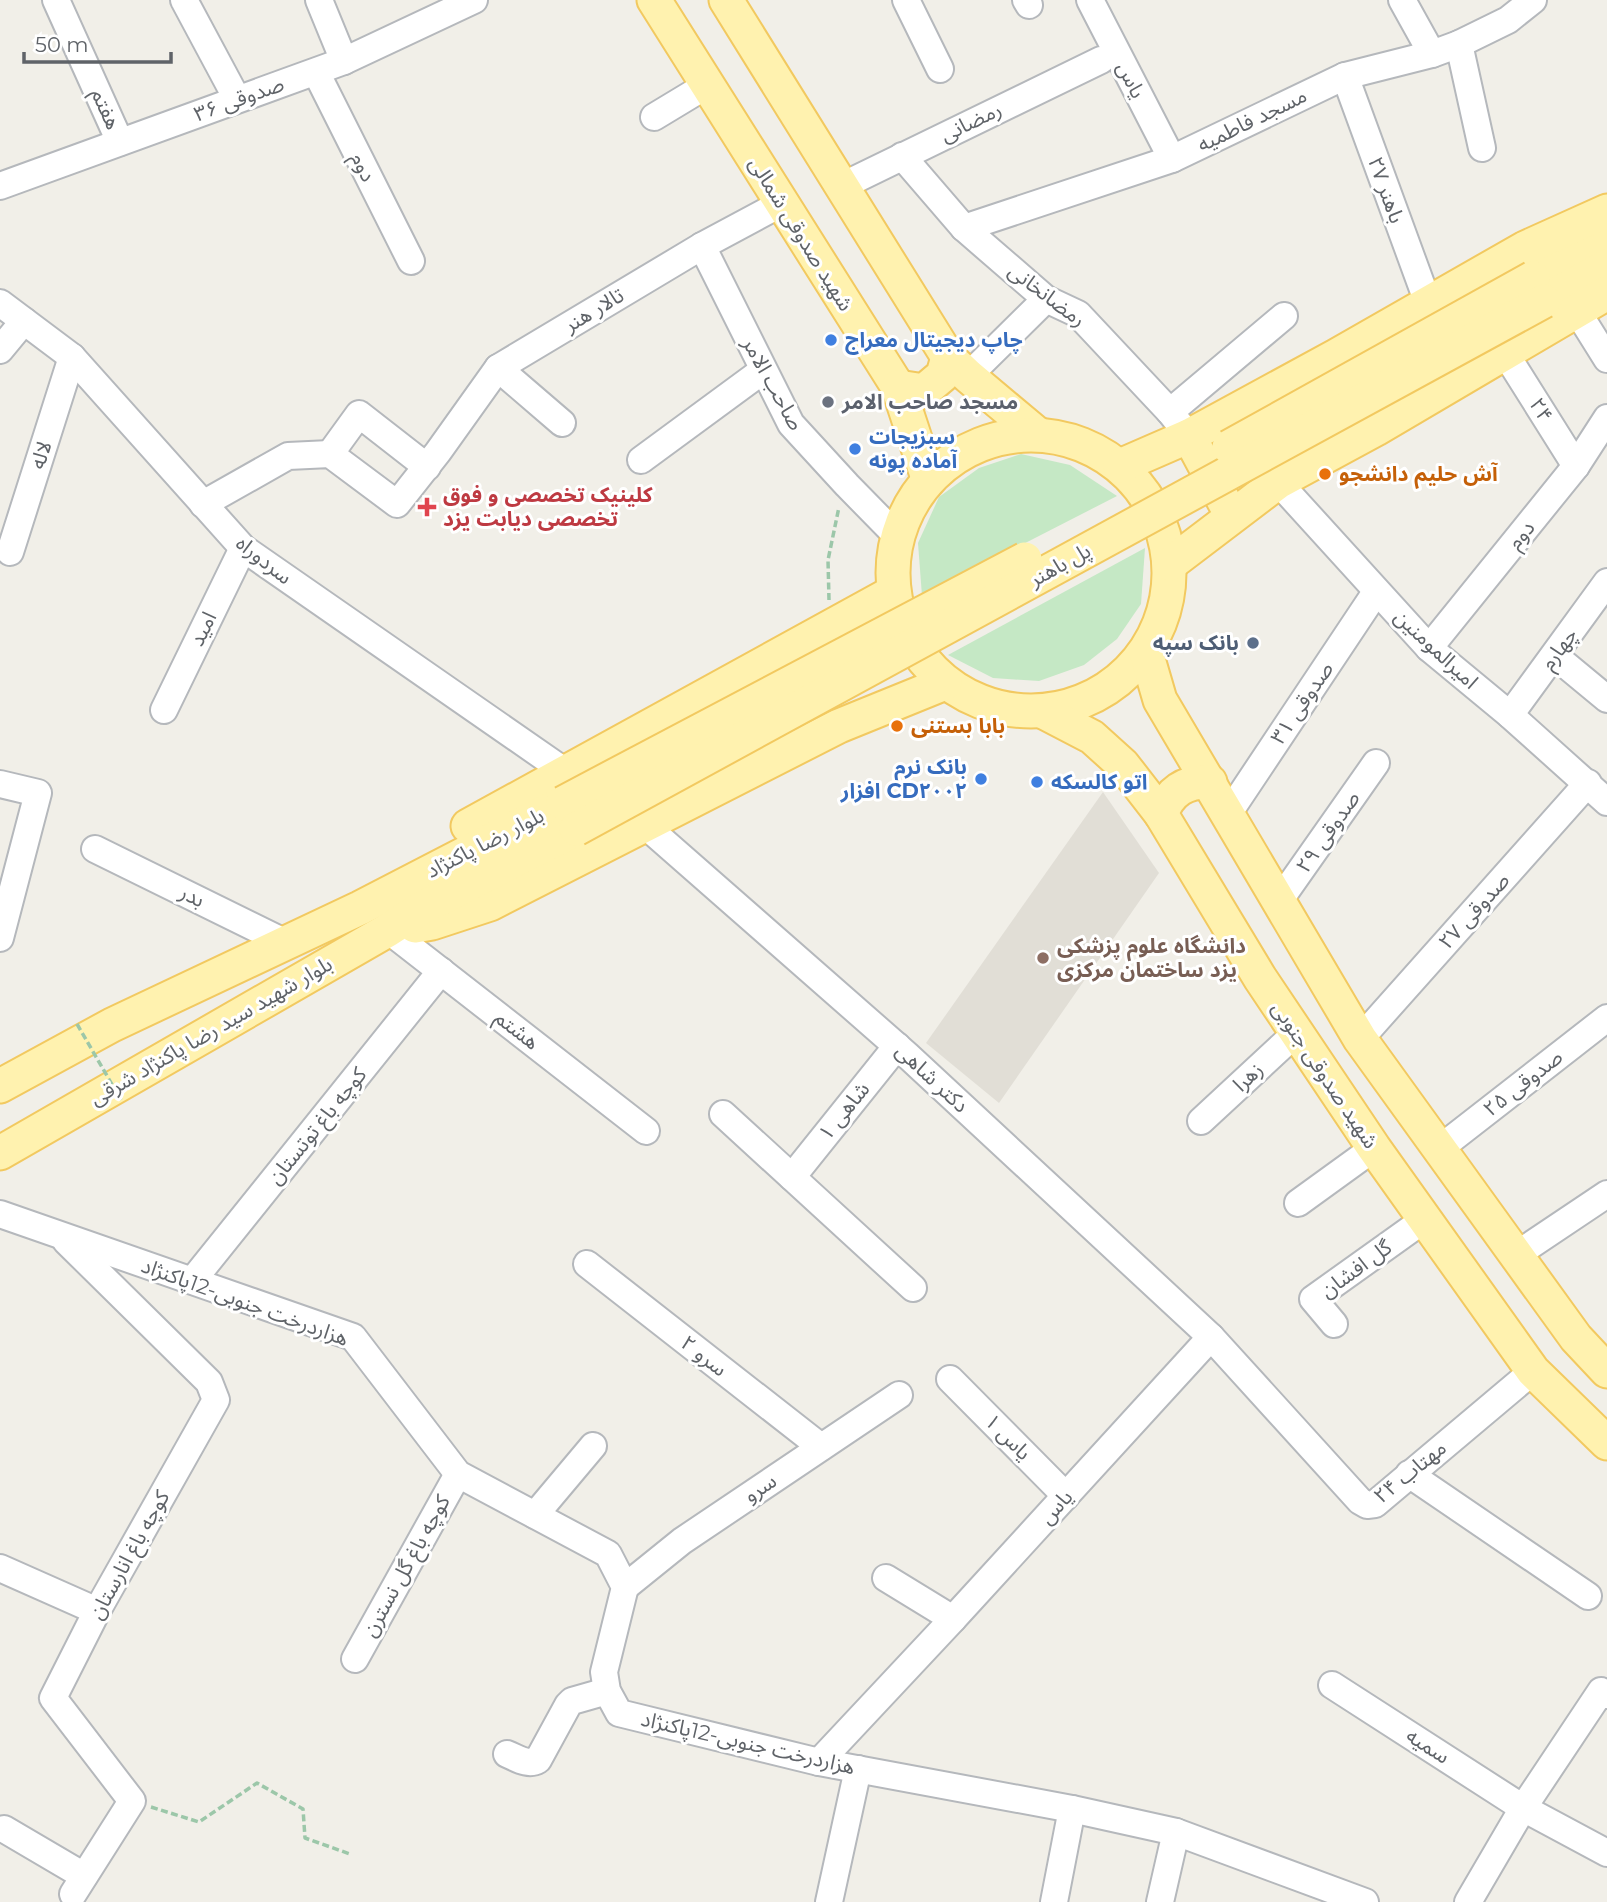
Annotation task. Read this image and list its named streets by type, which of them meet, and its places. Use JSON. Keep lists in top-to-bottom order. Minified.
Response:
{"streets":{"main road":["شهید صدوقی شمالی","پل باهنر","بلوار رضا پاکنژاد","بلوار شهید سید رضا پاکنژاد شرقی","شهید صدوقی جنوبی"],"street":["یاس","صدوقی ۳۶","هفتم","مسجد فاطمیه","رمضانی","دوم","باهنر ۲۷","رمضانخانی","تالار هنر","صاحب الامر","۲۴","لاله","سردوراه","امید","امیرالمومنین","چهارم","صدوقی ۳۱","صدوقی ۲۹","بدر","صدوقی ۲۷","هشتم","زهرا","دکتر شاهی","صدوقی ۲۵","شاهی ۱","کوچه باغ توتستان","گل افشان","هزاردرخت جنوبی-12پاکنژاد","سرو ۲","یاس ۱","مهتاب ۲۴","سرو","کوچه باغ انارستان","کوچه باغ گل نسترن","سمیه"]},"crossings":[["یاس","مسجد فاطمیه"],["یاس","دکتر شاهی"],["یاس","هزاردرخت جنوبی-12پاکنژاد"],["یاس","یاس ۱"],["یاس","مهتاب ۲۴"],["صدوقی ۳۶","هفتم"],["صدوقی ۳۶","دوم"],["مسجد فاطمیه","باهنر ۲۷"],["مسجد فاطمیه","رمضانخانی"],["رمضانی","رمضانخانی"],["دوم","۲۴"],["دوم","امیرالمومنین"],["شهید صدوقی شمالی","تالار هنر"],["تالار هنر","صاحب الامر"],["لاله","سردوراه"],["سردوراه","پل باهنر"],["سردوراه","امید"],["سردوراه","بلوار رضا پاکنژاد"],["پل باهنر","بلوار رضا پاکنژاد"],["امیرالمومنین","چهارم"],["امیرالمومنین","صدوقی ۳۱"],["امیرالمومنین","صدوقی ۲۷"],["بلوار رضا پاکنژاد","بلوار شهید سید رضا پاکنژاد شرقی"],["بدر","بلوار شهید سید رضا پاکنژاد شرقی"],["هشتم","بلوار شهید سید رضا پاکنژاد شرقی"],["هشتم","کوچه باغ توتستان"],["شهید صدوقی جنوبی","زهرا"],["شهید صدوقی جنوبی","گل افشان"],["شهید صدوقی جنوبی","مهتاب ۲۴"],["دکتر شاهی","شاهی ۱"],["دکتر شاهی","مهتاب ۲۴"],["کوچه باغ توتستان","هزاردرخت جنوبی-12پاکنژاد"],["هزاردرخت جنوبی-12پاکنژاد","سرو"],["هزاردرخت جنوبی-12پاکنژاد","کوچه باغ انارستان"],["هزاردرخت جنوبی-12پاکنژاد","کوچه باغ گل نسترن"],["سرو ۲","سرو"]],"places":{"other":["چاپ دیجیتال معراج","مسجد صاحب الامر","سبزیجات آماده پونه","آش حلیم دانشجو","بانک سپه","بابا بستنی","بانک نرم افزار CD۲۰۰۲","اتو کالسکه","دانشگاه علوم پزشکی یزد ساختمان مرکزی"],"health":["کلینیک تخصصی و فوق تخصصی دیابت یزد"]},"scale_bar":"50 m"}
